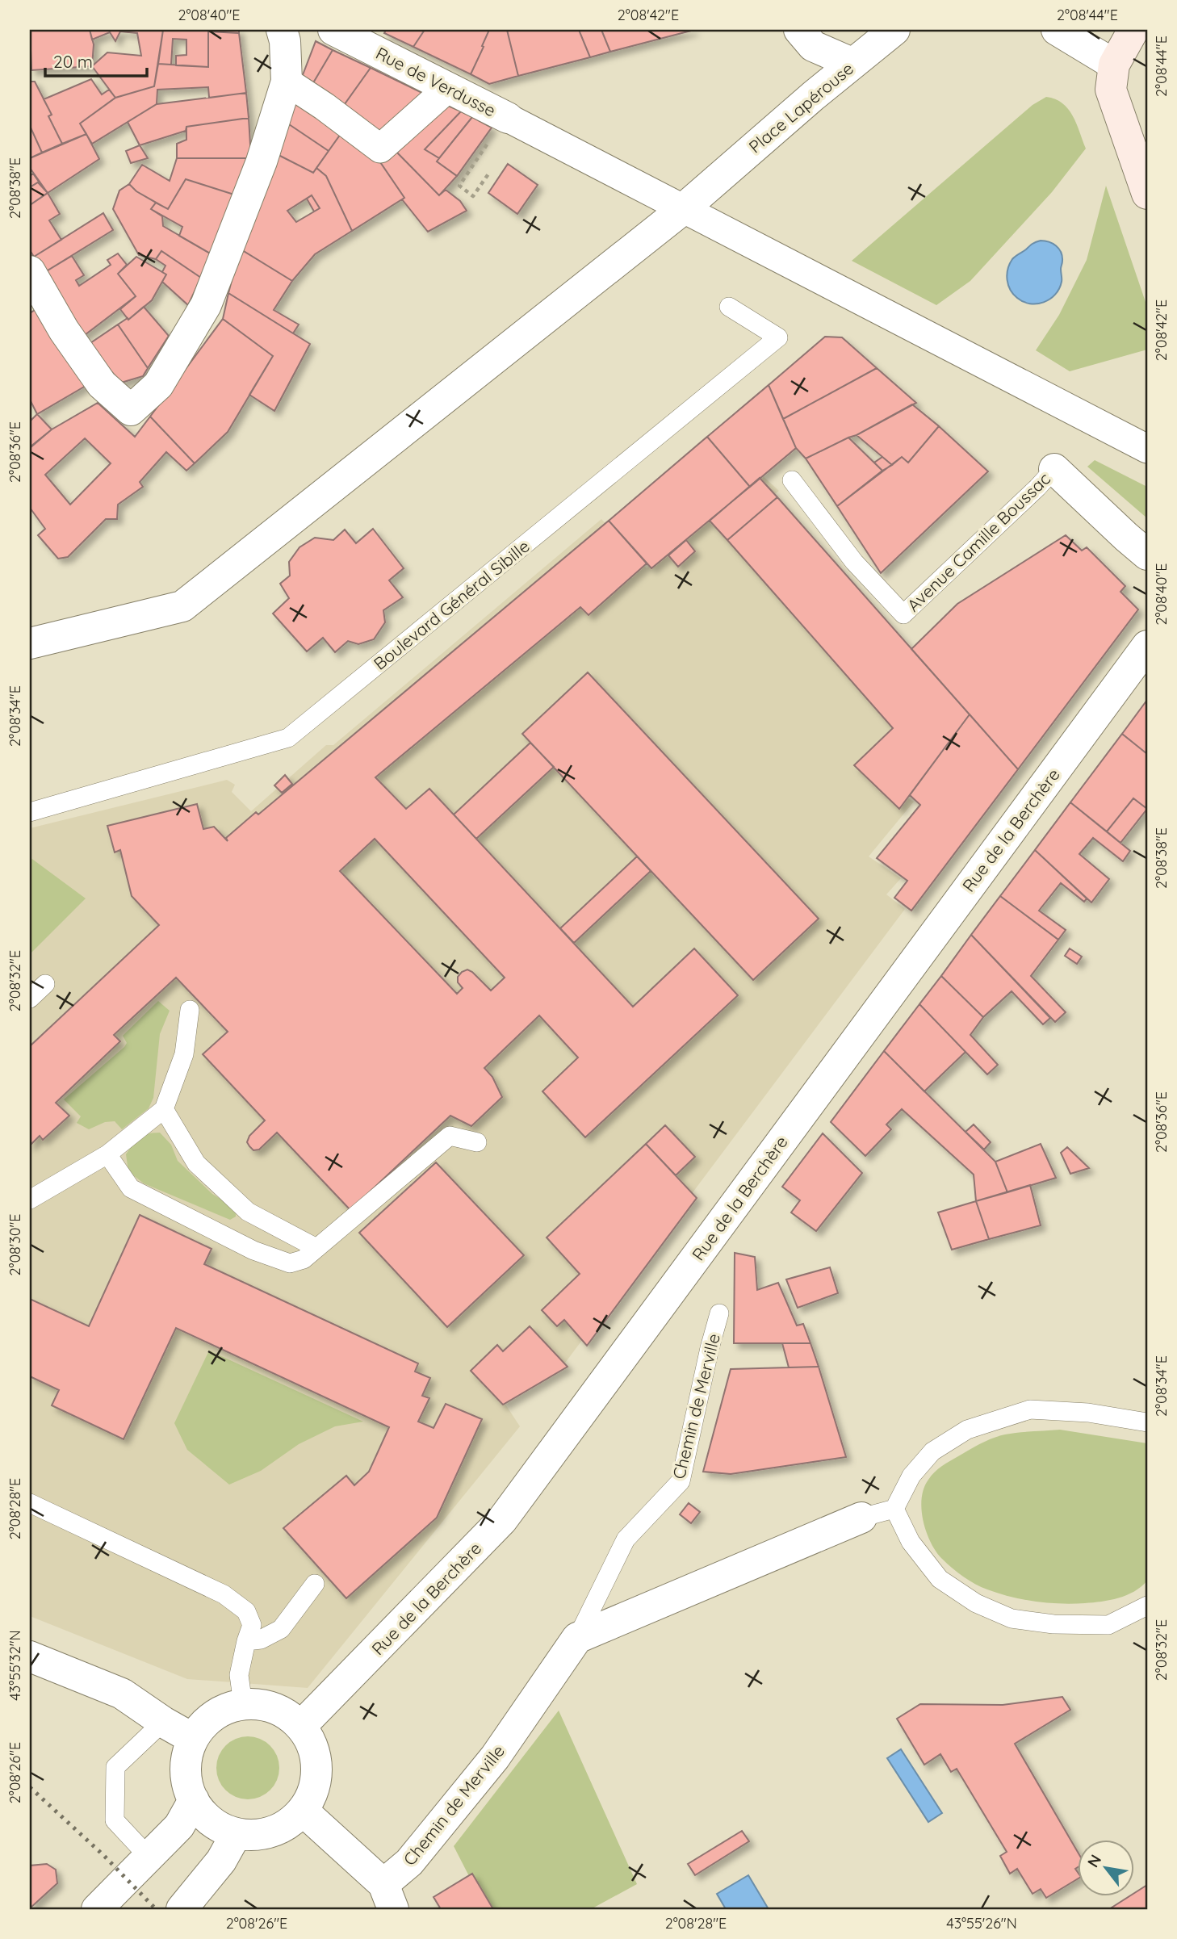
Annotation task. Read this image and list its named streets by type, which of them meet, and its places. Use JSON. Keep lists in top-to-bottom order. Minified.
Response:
{"streets":{"street":["Rue de Verdusse","Place Lapérouse","Rue de la Berchère","Chemin de Merville"],"lane":["Avenue Camille Boussac","Boulevard Général Sibille"]},"scale_bar":"20 m","north":"top left","coordinates":["2°08'40\"E","2°08'42\"E","2°08'44\"E","2°08'38\"E","2°08'36\"E","2°08'34\"E","2°08'32\"E","2°08'30\"E","2°08'28\"E","43°55'32\"N","2°08'26\"E","43°55'26\"N"]}
